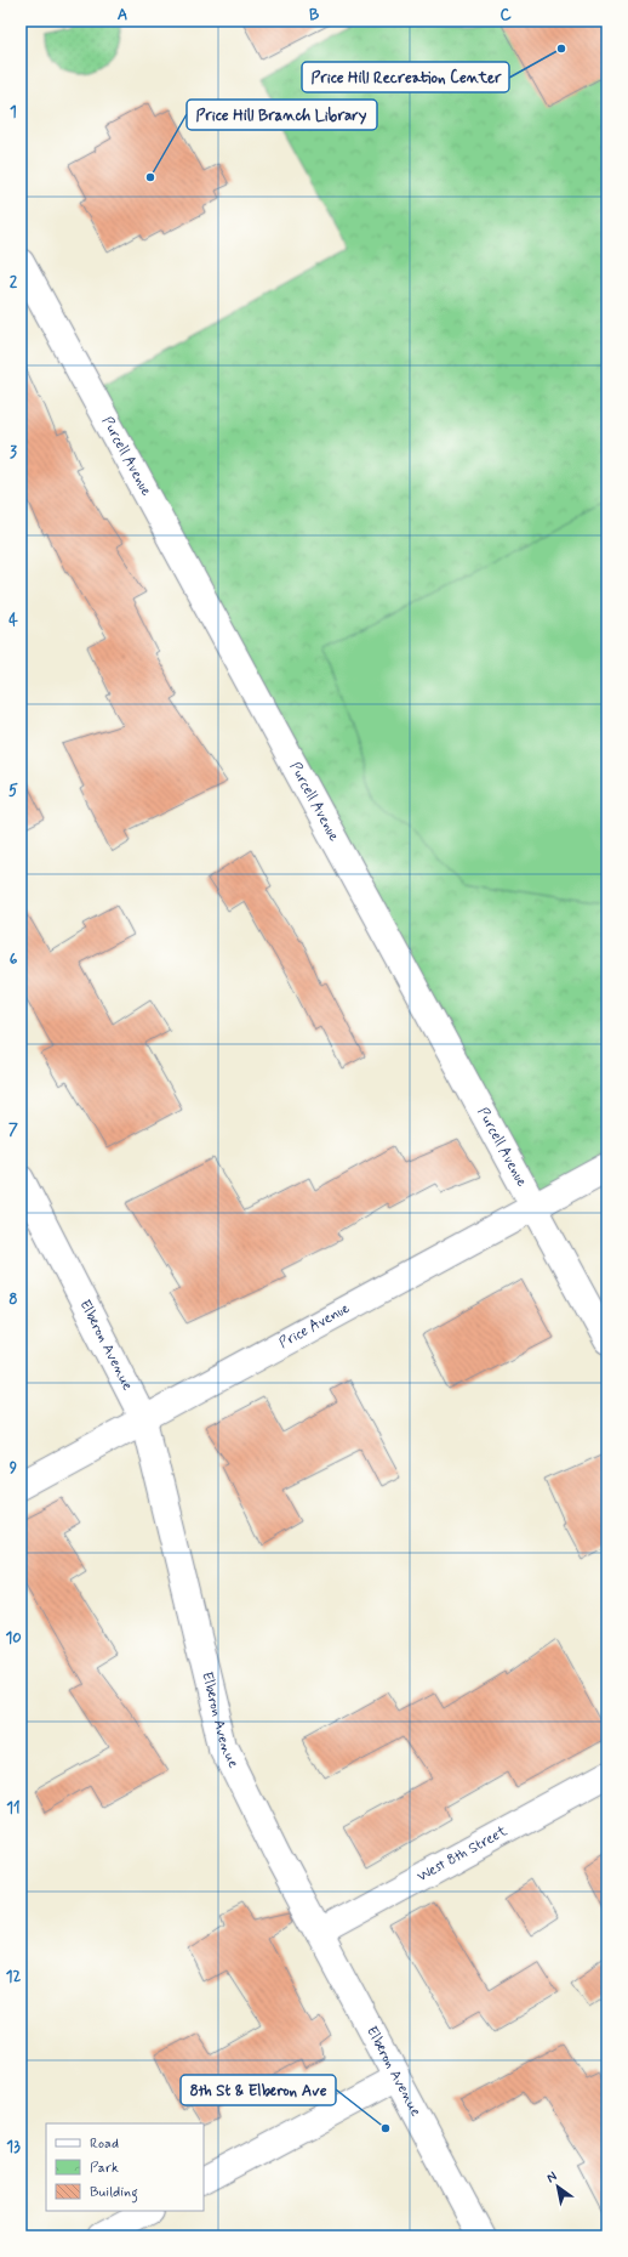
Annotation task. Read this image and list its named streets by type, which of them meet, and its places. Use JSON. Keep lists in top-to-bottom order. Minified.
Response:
{"streets":{"street":["Purcell Avenue","Price Avenue","Elberon Avenue","West 8th Street"]},"crossings":[["Purcell Avenue","Price Avenue"],["Price Avenue","Elberon Avenue"],["Elberon Avenue","West 8th Street"]],"places":["Price Hill Recreation Center","Price Hill Branch Library","8th St & Elberon Ave"],"legend":["Road","Park","Building"],"north":"top left","grid":{"columns":["A","B","C"],"rows":["1","2","3","4","5","6","7","8","9","10","11","12","13"]}}
